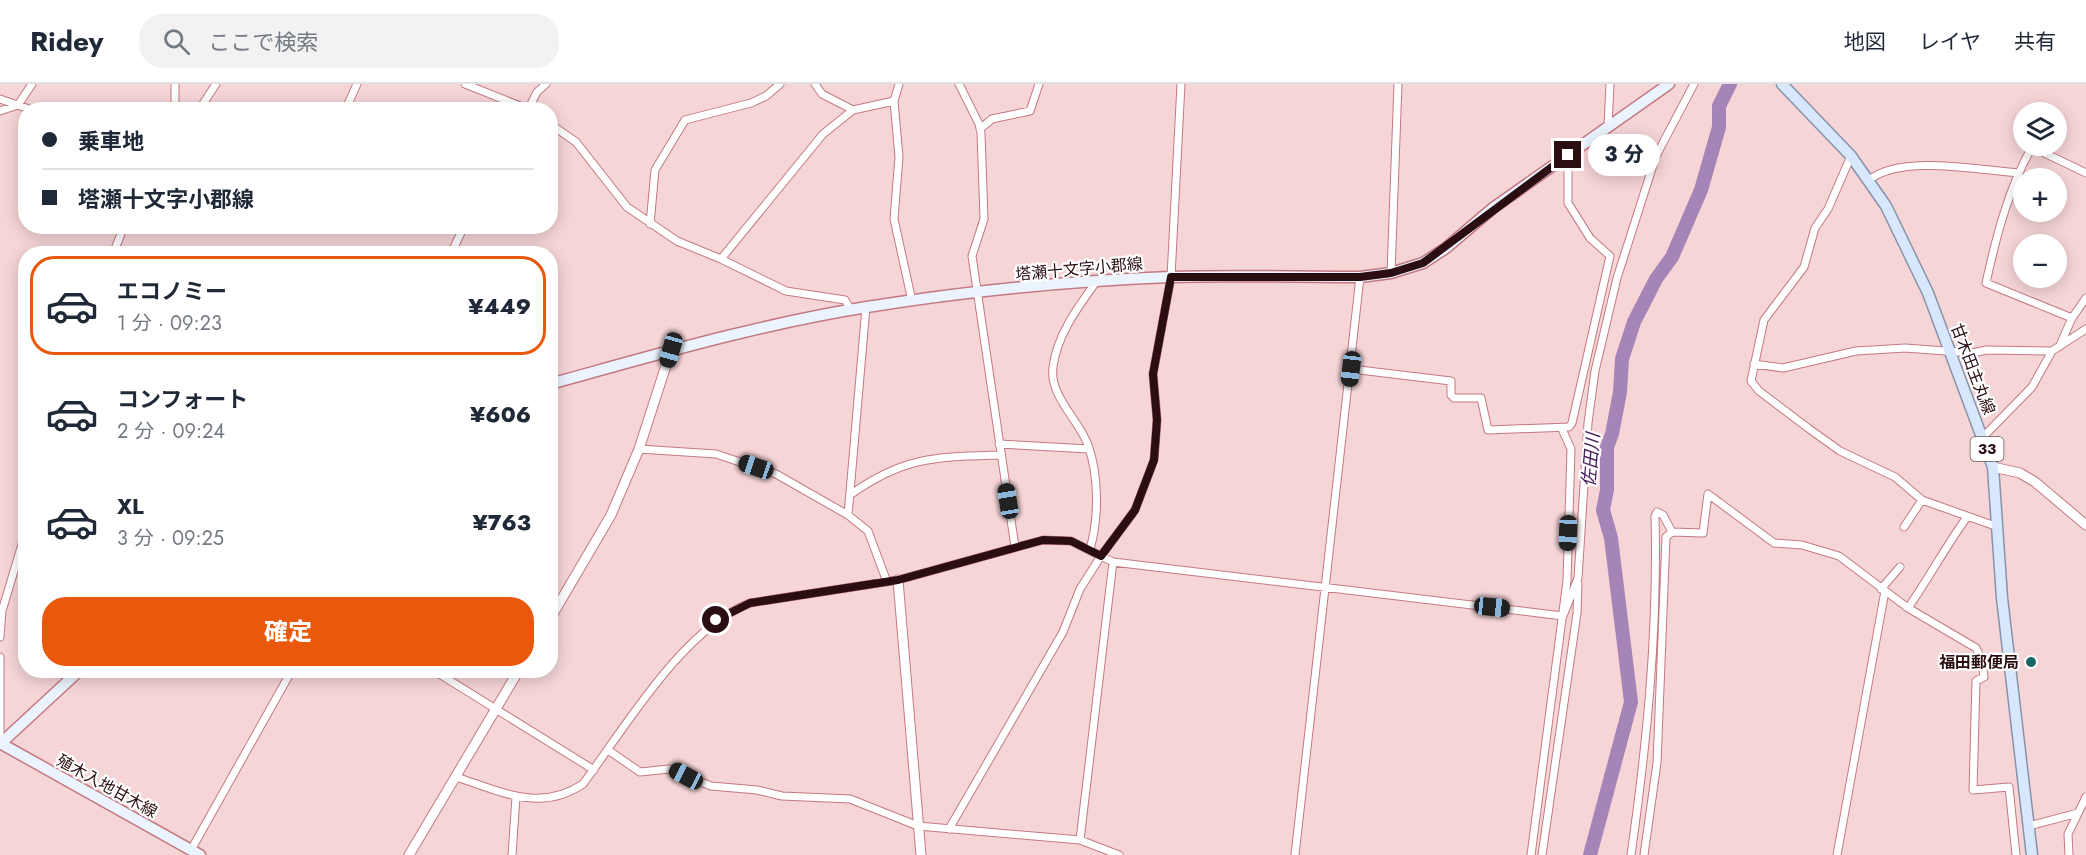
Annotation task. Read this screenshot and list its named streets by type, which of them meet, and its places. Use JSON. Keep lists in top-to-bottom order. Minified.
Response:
{"streets":{"main road":["塔瀬十文字小郡線","甘木田主丸線","33","殖木入地甘木線"]},"water":["佐田川"],"places":["福田郵便局"],"page":{"header":"Ridey","search":"ここで検索","nav":["地図","レイヤ","共有"],"map_buttons":["+","−"],"banner":["乗車地","塔瀬十文字小郡線"],"bubble":"3 分","list":[{"name":"エコノミー","note":"1 分 · 09:23","value":"¥449"},{"name":"コンフォート","note":"2 分 · 09:24","value":"¥606"},{"name":"XL","note":"3 分 · 09:25","value":"¥763"}],"buttons":"確定"}}
